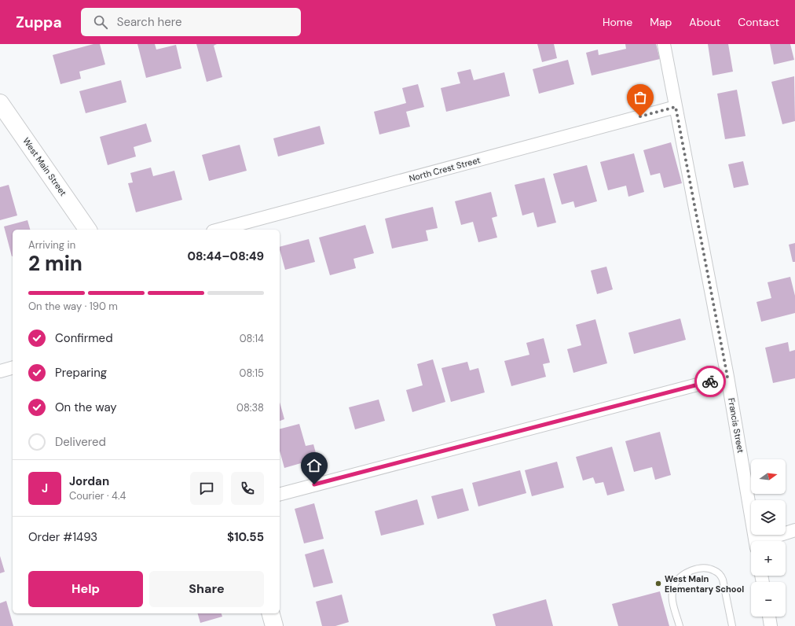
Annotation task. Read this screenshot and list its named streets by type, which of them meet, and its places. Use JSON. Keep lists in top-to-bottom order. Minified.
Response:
{"streets":{"main road":["West Main Street"],"street":["North Crest Street","Francis Street"]},"crossings":[["North Crest Street","Francis Street"]],"places":["West Main Elementary School"],"north":"right","page":{"header":"Zuppa","search":"Search here","nav":["Home","Map","About","Contact"],"heading":["2 min","Arriving in","08:44–08:49"],"panel":["Jordan","Courier · 4.4","Order #1493","$10.55"],"bar":"On the way · 190 m","list":[["Confirmed","08:14"],["Preparing","08:15"],["On the way","08:38"],"Delivered"],"map_buttons":["+","−"],"round":"J","buttons":["Help","Share"]}}
